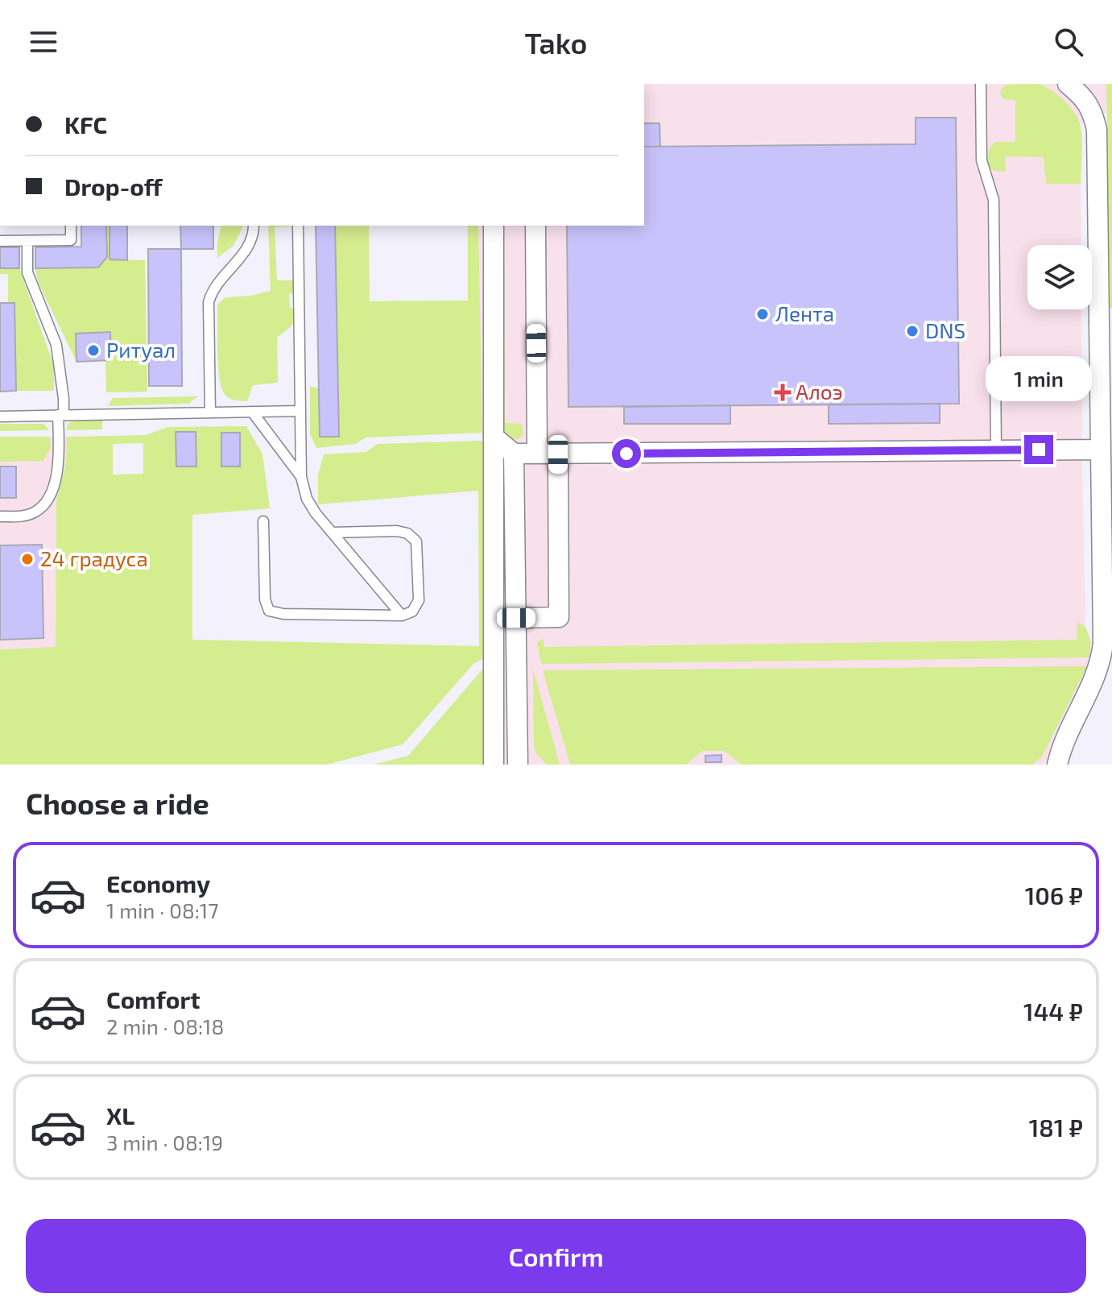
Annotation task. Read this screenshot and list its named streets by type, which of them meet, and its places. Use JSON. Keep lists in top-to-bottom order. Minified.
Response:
{"places":{"other":["Лента","DNS","Ритуал","24 градуса"],"health":["Алоэ"]},"page":{"header":"Tako","banner":["KFC","Drop-off"],"bubble":"1 min","heading":"Choose a ride","list":[{"name":"Economy","note":"1 min · 08:17","value":"106 ₽"},{"name":"Comfort","note":"2 min · 08:18","value":"144 ₽"},{"name":"XL","note":"3 min · 08:19","value":"181 ₽"}],"buttons":"Confirm"}}
